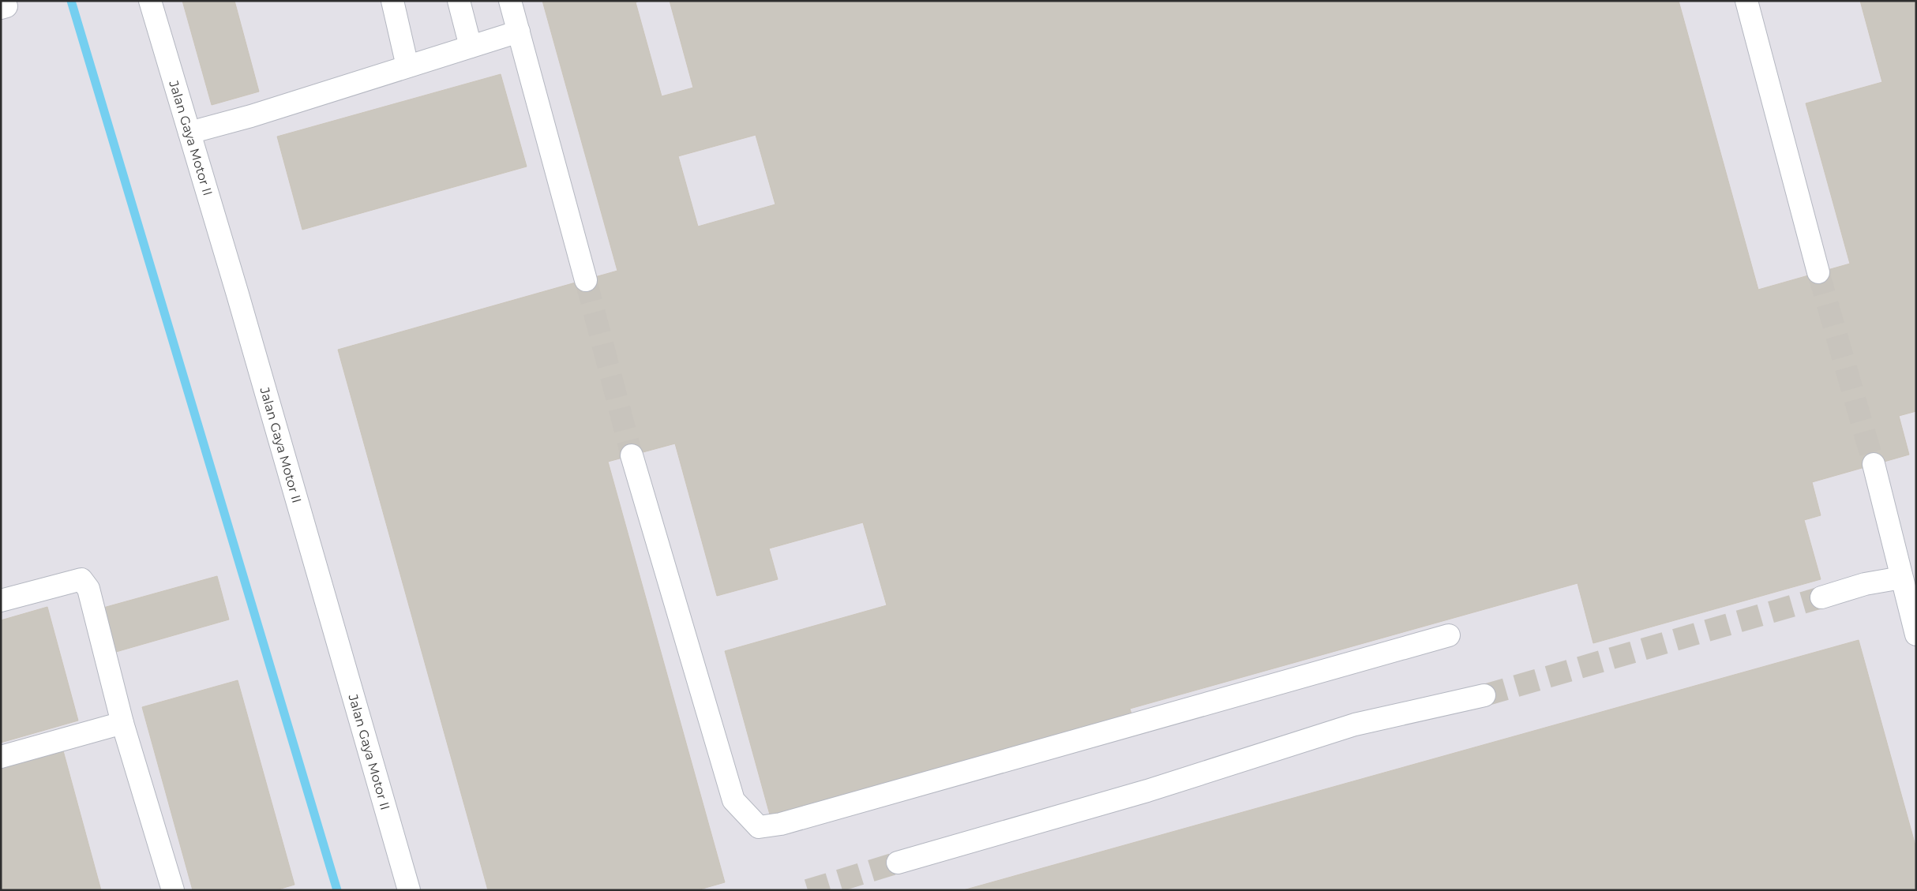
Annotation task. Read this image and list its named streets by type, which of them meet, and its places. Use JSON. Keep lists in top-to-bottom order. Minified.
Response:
{"streets":{"street":["Jalan Gaya Motor II"]}}
